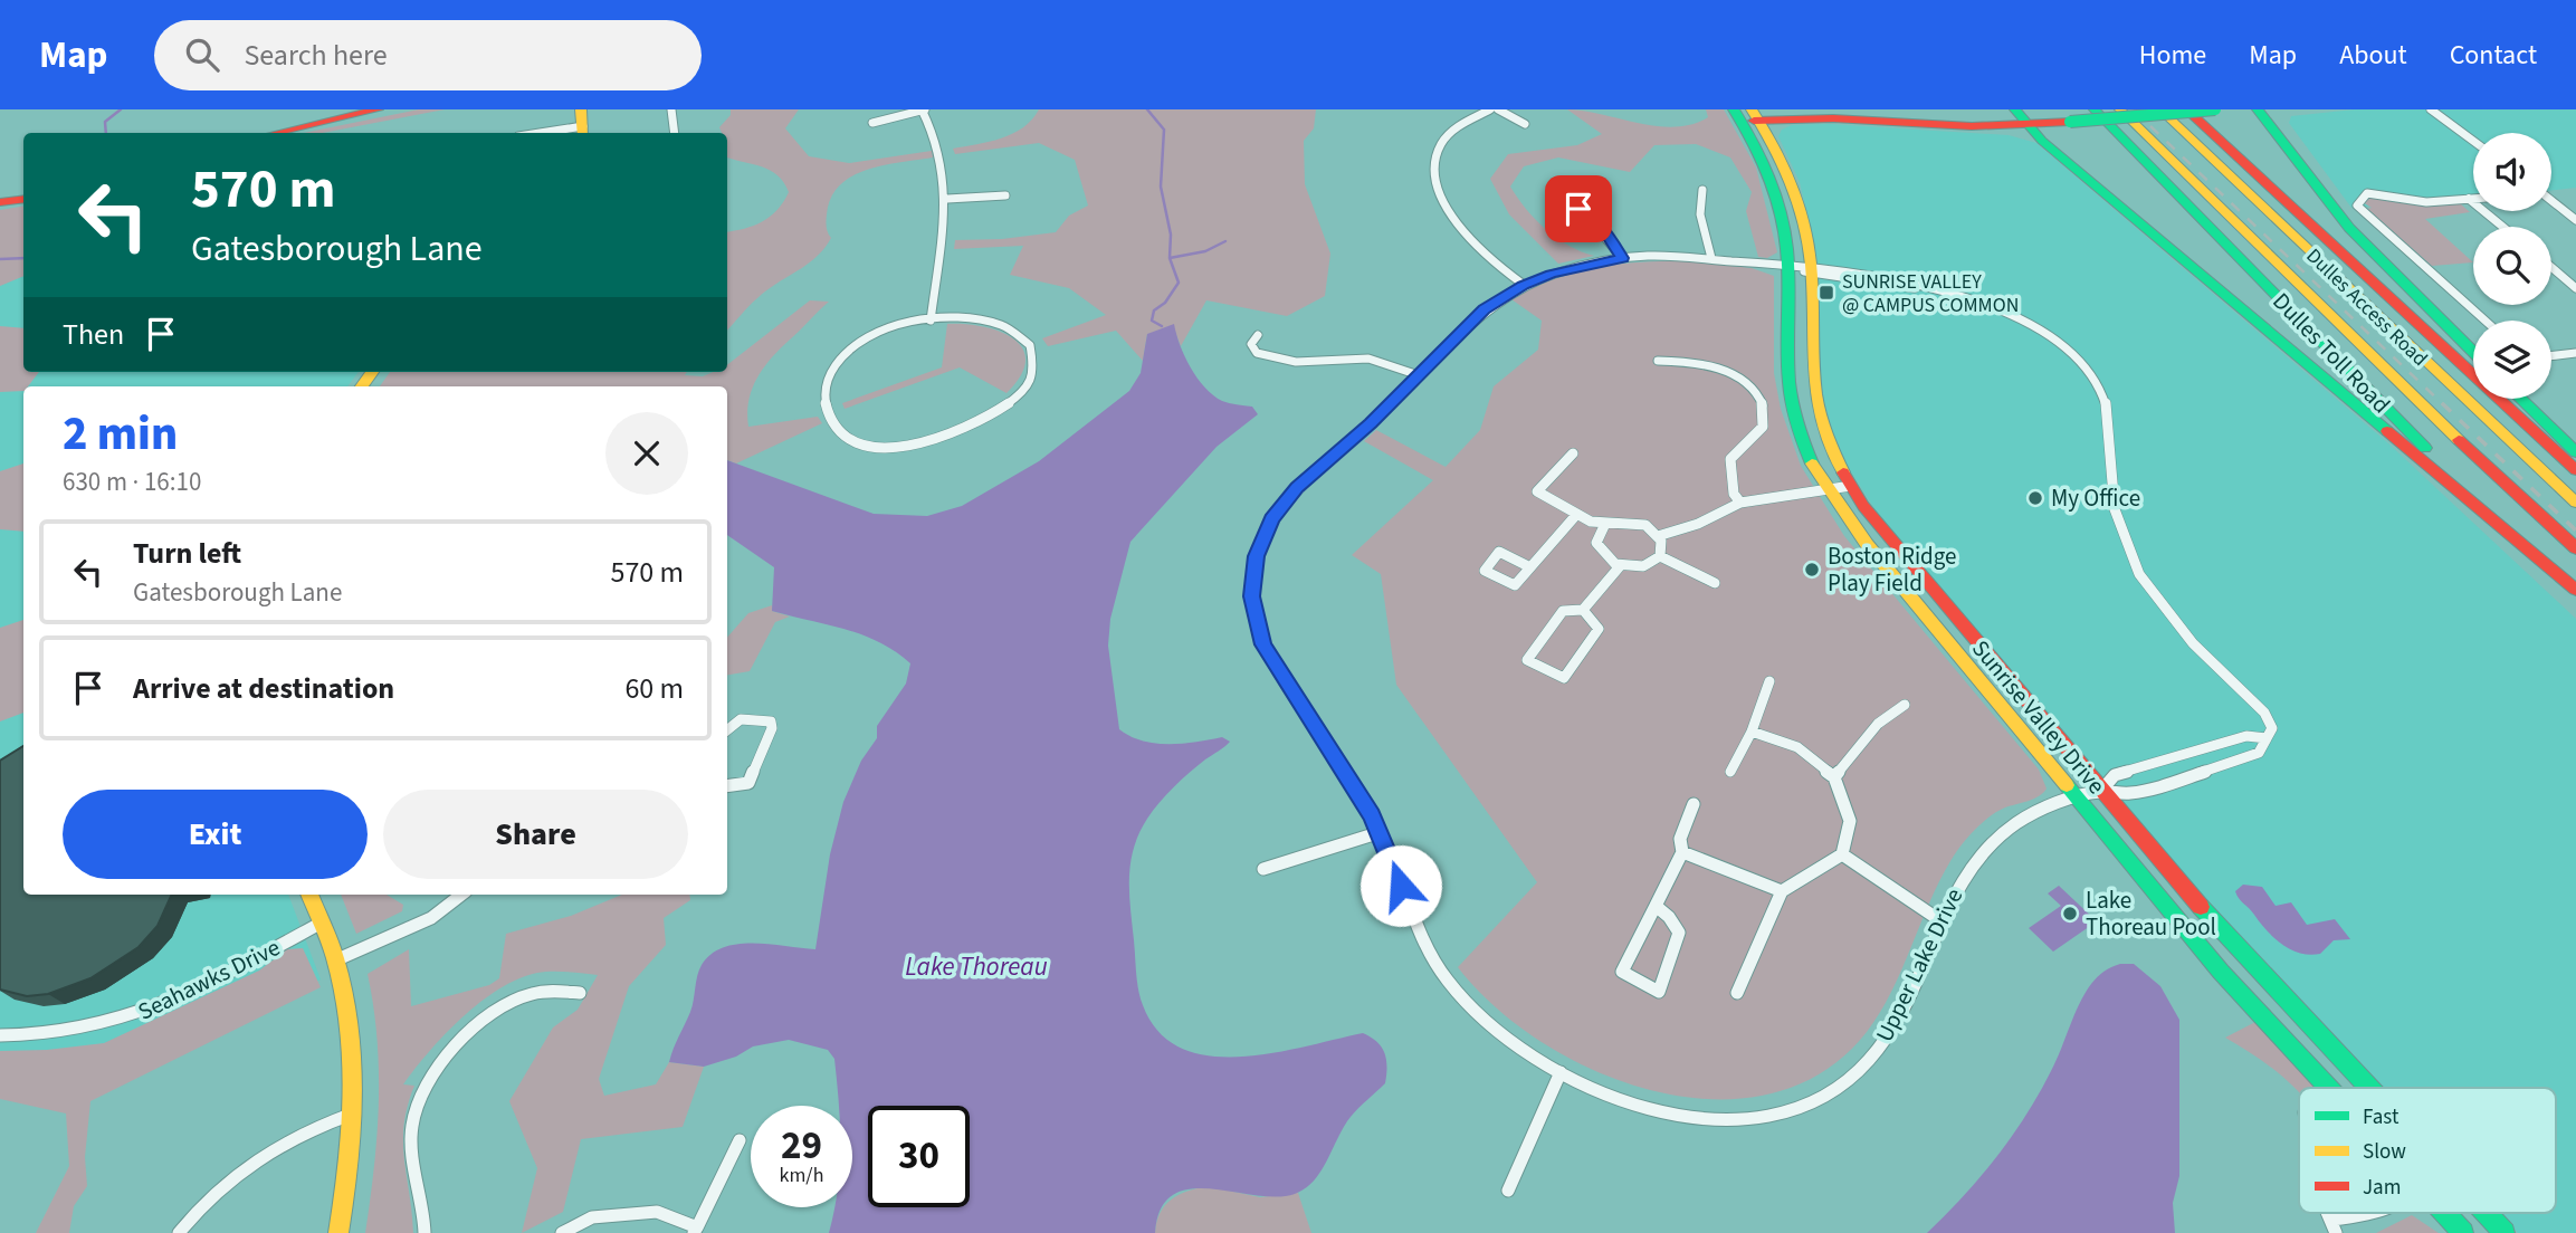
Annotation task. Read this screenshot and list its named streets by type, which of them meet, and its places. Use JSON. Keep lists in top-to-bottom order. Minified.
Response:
{"streets":{"main road":["Dulles Access Road","Dulles Toll Road","Sunrise Valley Drive"],"street":["Upper Lake Drive","Seahawks Drive"]},"crossings":[["Sunrise Valley Drive","Upper Lake Drive"]],"water":["Lake Thoreau"],"places":{"transit":["SUNRISE VALLEY @ CAMPUS COMMON"],"other":["My Office","Boston Ridge Play Field","Lake Thoreau Pool"]},"legend":["Fast","Slow","Jam"],"page":{"header":"Map","search":"Search here","nav":["Home","Map","About","Contact"],"turn":["570 m","Gatesborough Lane"],"then":"Then","heading":["2 min","630 m · 16:10"],"list":[{"name":"Turn left","note":"Gatesborough Lane","value":"570 m"},{"name":"Arrive at destination","value":"60 m"}],"buttons":["Exit","Share"],"speed":"29 km/h","limit":"30"}}
